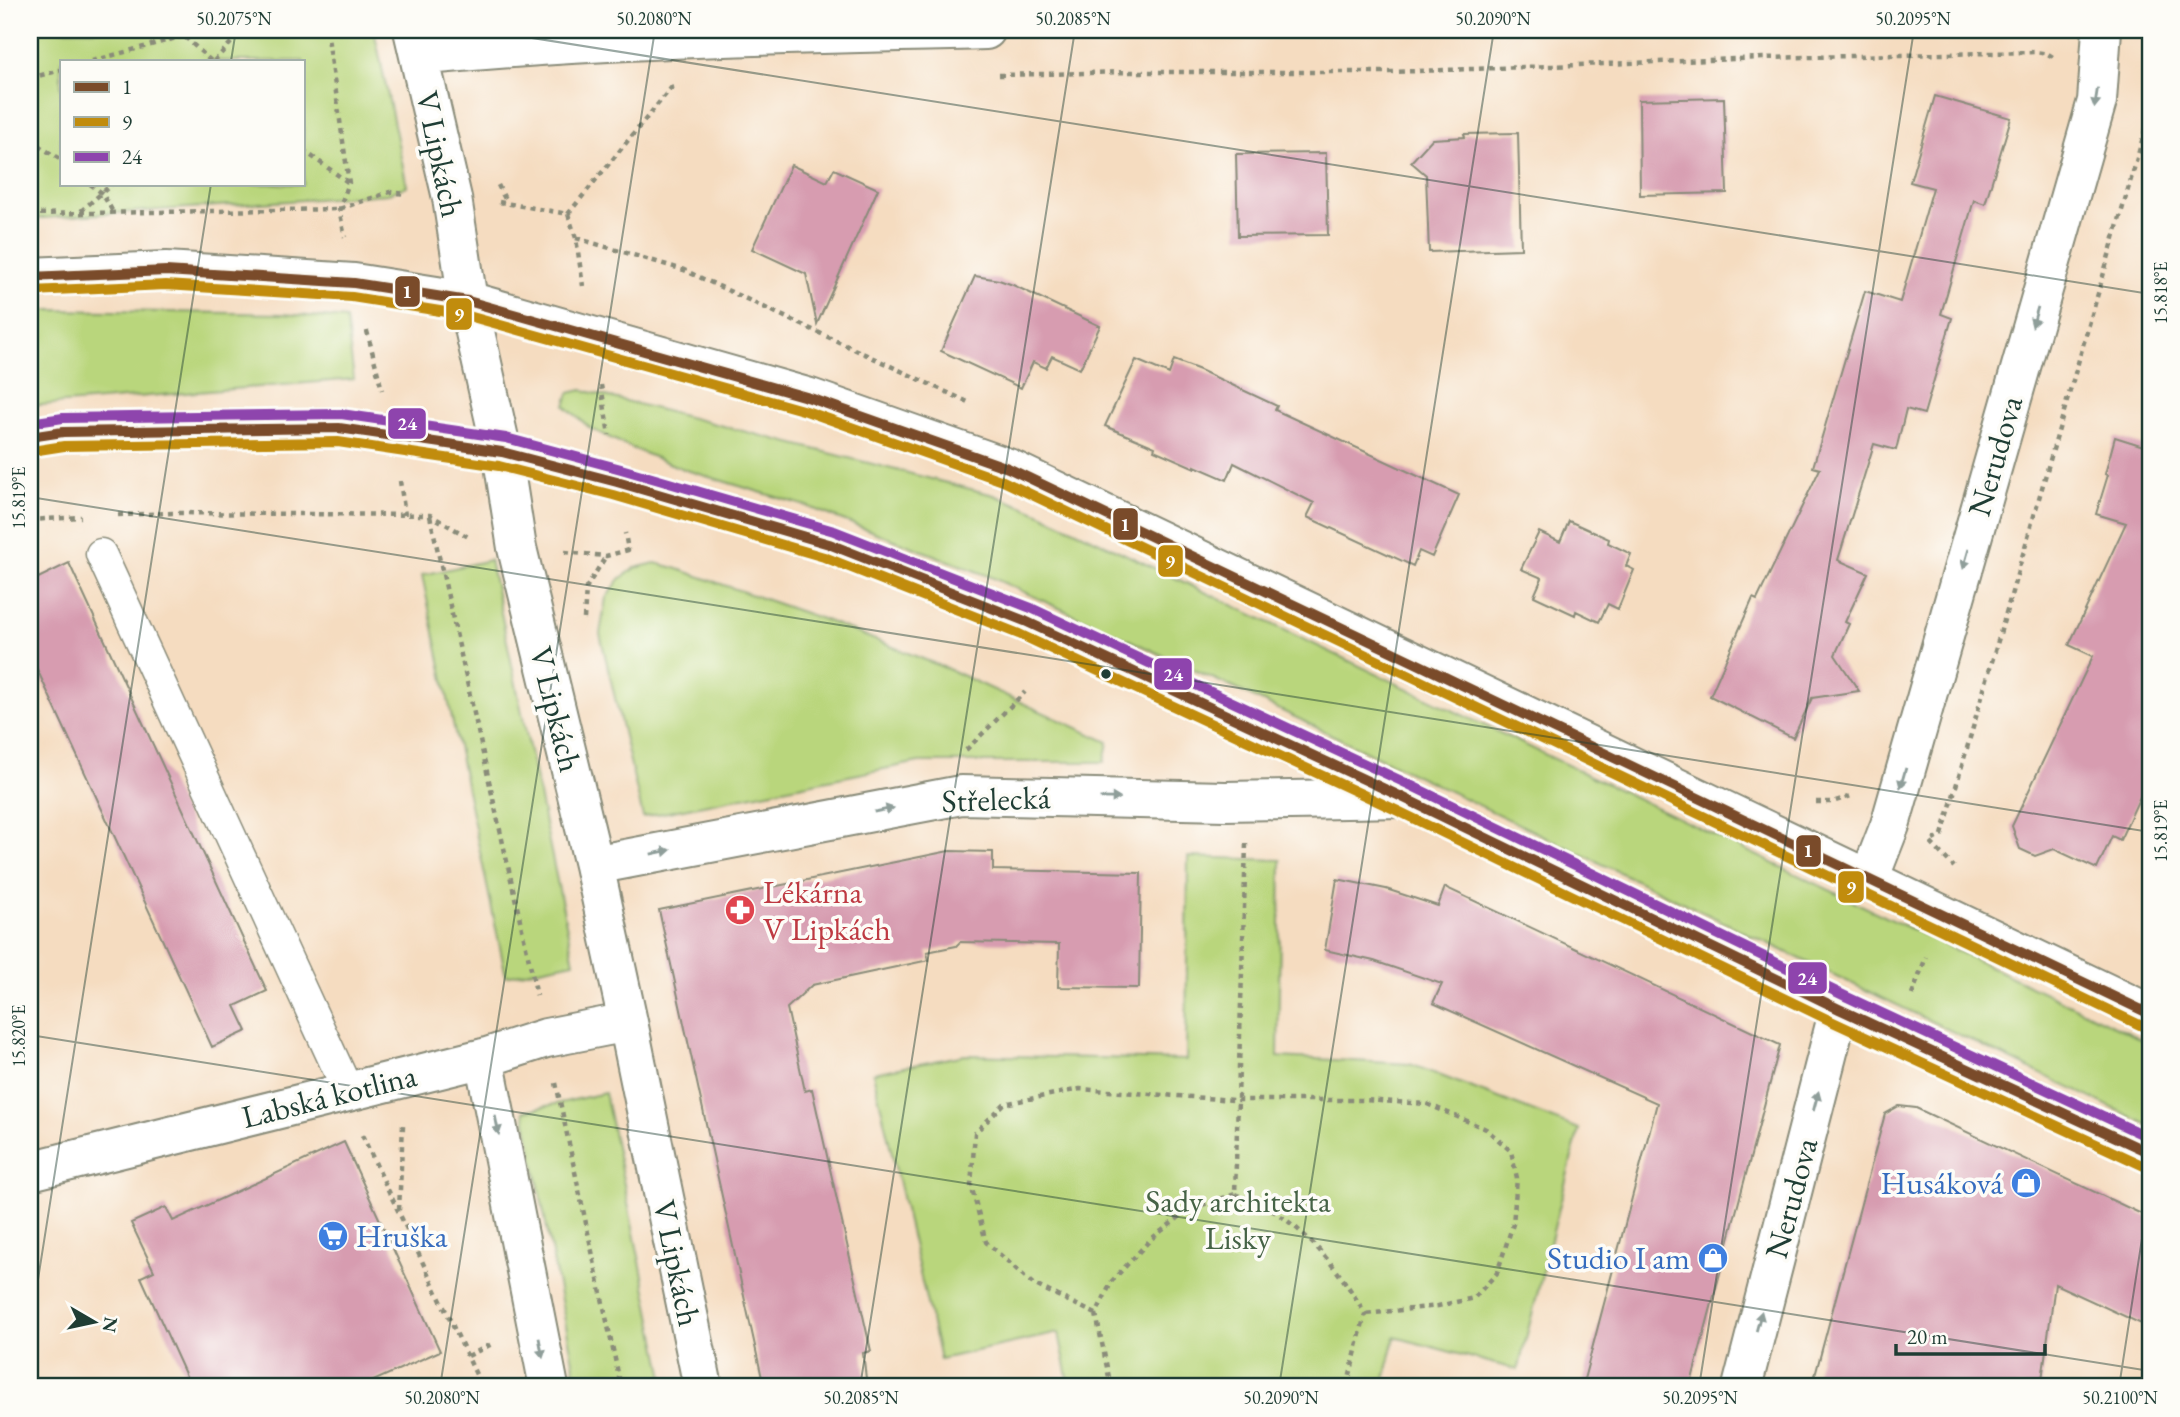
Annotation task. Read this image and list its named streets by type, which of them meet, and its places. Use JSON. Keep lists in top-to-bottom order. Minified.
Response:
{"streets":{"street":["V Lipkách","Nerudova","Střelecká","Labská kotlina"]},"crossings":[["V Lipkách","Střelecká"],["V Lipkách","Labská kotlina"],["Nerudova","Střelecká"]],"parks":["Sady architekta Lisky"],"places":{"pharmacy":["Lékárna V Lipkách"],"shop":["Husáková","Studio I am"],"supermarket":["Hruška"]},"lines":["transit line 1","transit line 9","transit line 24"],"legend":["1","9","24"],"scale_bar":"20 m","north":"right","coordinates":["50.2075°N","50.2080°N","50.2085°N","50.2090°N","50.2095°N","15.818°E","15.819°E","15.820°E","50.2100°N"]}
